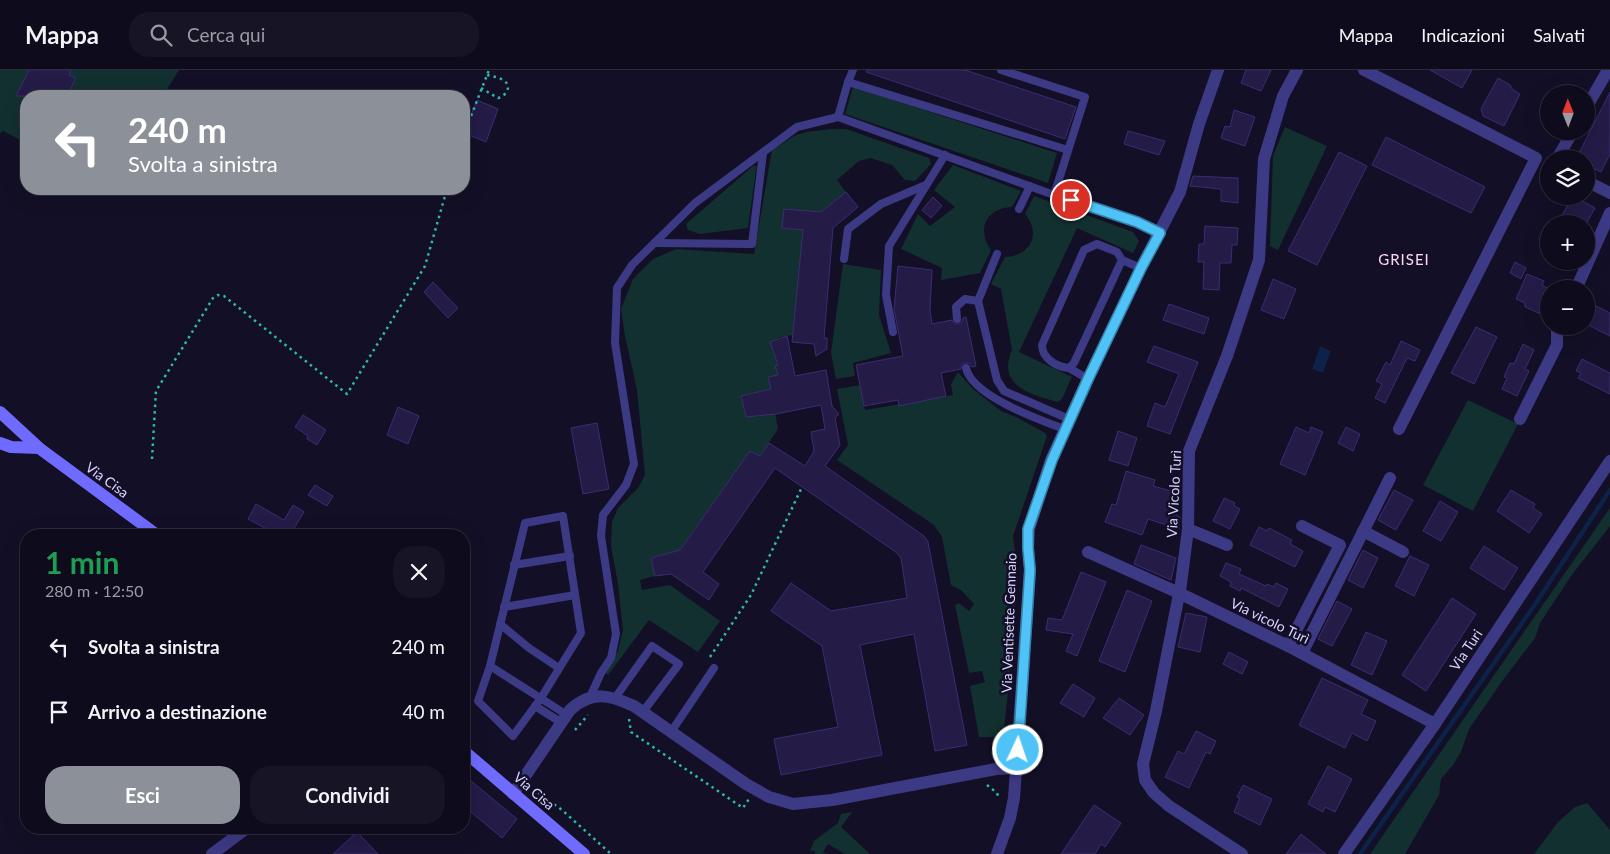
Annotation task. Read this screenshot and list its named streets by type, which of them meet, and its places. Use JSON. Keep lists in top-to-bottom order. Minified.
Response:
{"streets":{"street":["Via Cisa","Via Vicolo Turì","Via vicolo Turì","Via Ventisette Gennaio","Via Turi"]},"crossings":[["Via Vicolo Turì","Via vicolo Turì"],["Via vicolo Turì","Via Turi"]],"districts":["GRISEI"],"north":"top","page":{"header":"Mappa","search":"Cerca qui","nav":["Mappa","Indicazioni","Salvati"],"map_buttons":["+","−"],"turn":["240 m","Svolta a sinistra"],"heading":["1 min","280 m · 12:50"],"list":[{"name":"Svolta a sinistra","value":"240 m"},{"name":"Arrivo a destinazione","value":"40 m"}],"buttons":["Esci","Condividi"]}}
